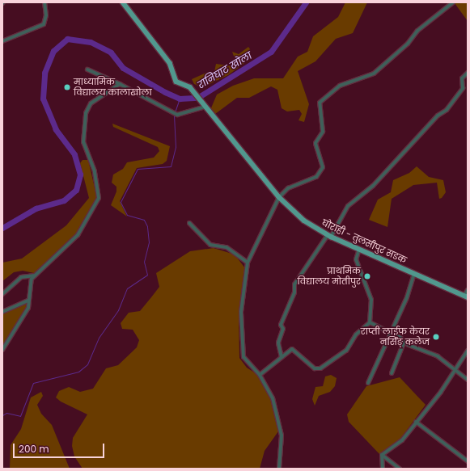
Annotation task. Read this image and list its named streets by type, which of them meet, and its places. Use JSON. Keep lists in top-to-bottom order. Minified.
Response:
{"streets":{"main road":["घोराही - तुलसीपुर सडक"]},"water":["रानिघाट खोला"],"places":["माध्यामिक विद्यालय कालाखोला","प्राथमिक विद्यालय मोतीपुर","राप्ती लाईफ केयर नर्सिङ् कलेज"],"scale_bar":"200 m"}
